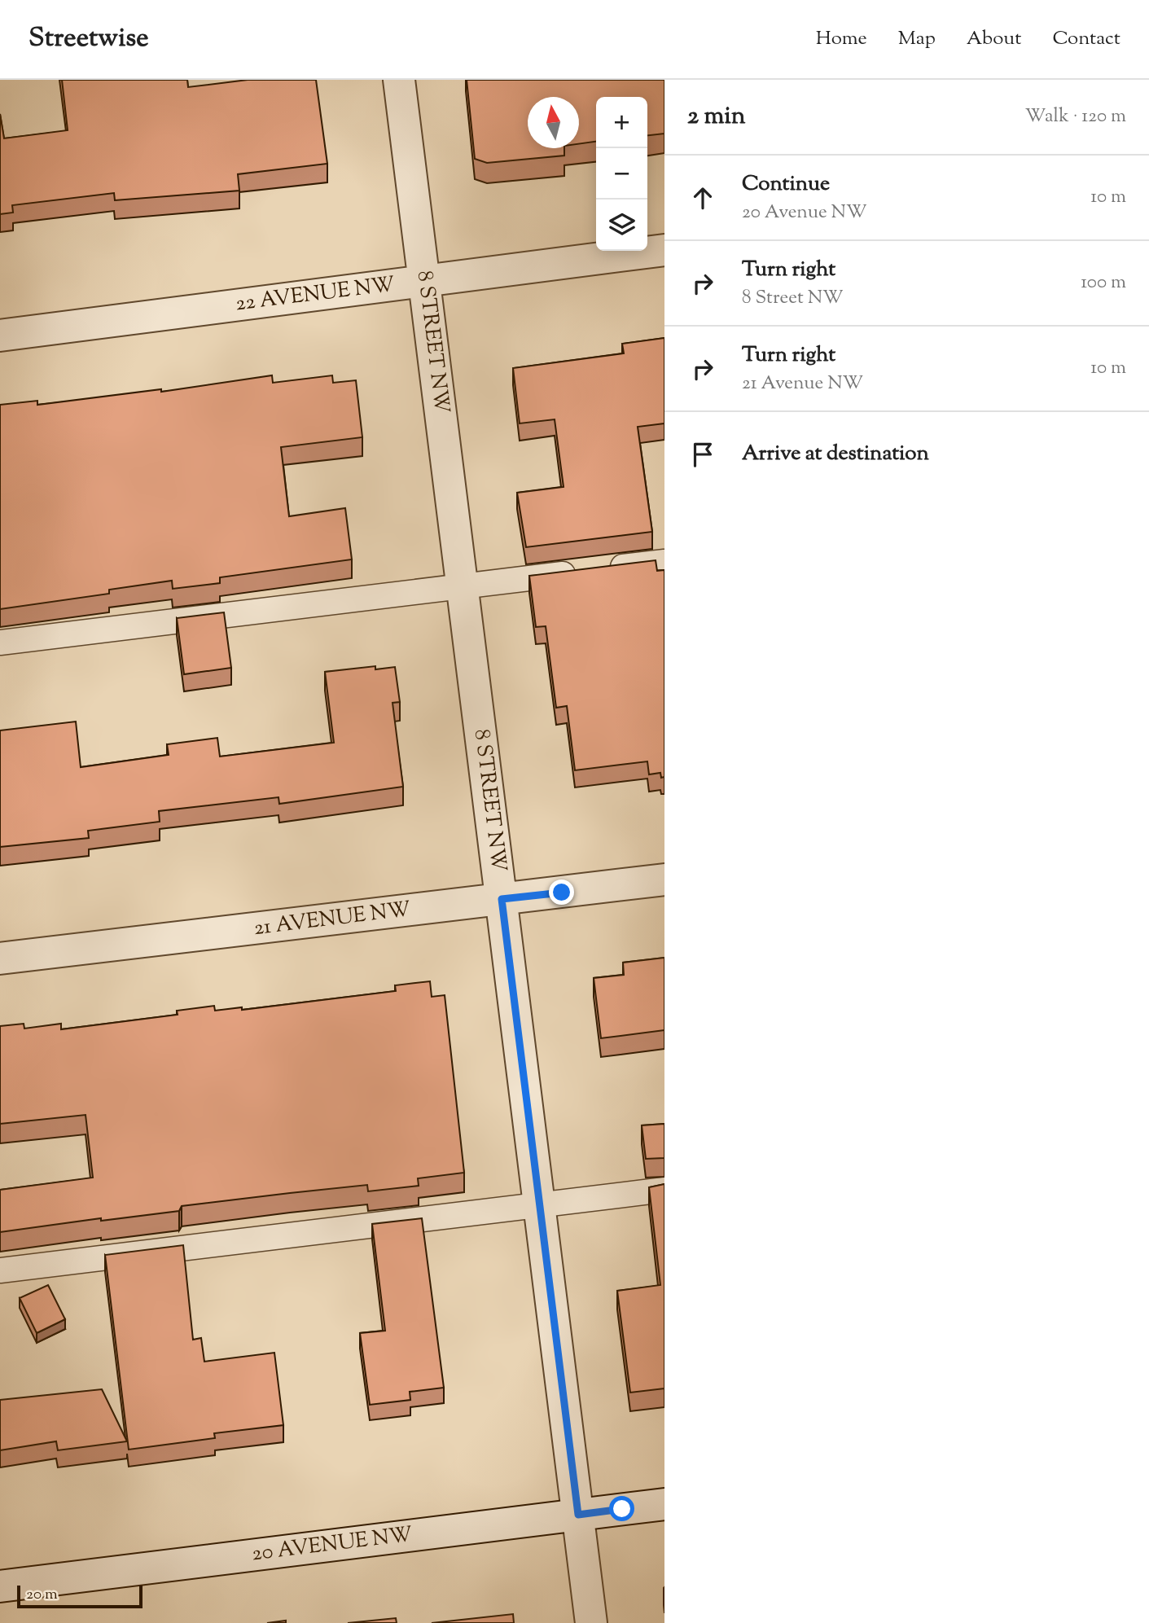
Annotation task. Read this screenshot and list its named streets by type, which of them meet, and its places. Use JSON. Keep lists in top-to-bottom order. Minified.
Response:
{"streets":{"street":["22 AVENUE NW","8 STREET NW","21 AVENUE NW","20 AVENUE NW"]},"crossings":[["22 AVENUE NW","8 STREET NW"],["8 STREET NW","21 AVENUE NW"],["8 STREET NW","20 AVENUE NW"]],"scale_bar":"20 m","north":"top","page":{"header":"Streetwise","nav":["Home","Map","About","Contact"],"heading":["2 min","Walk · 120 m"],"map_buttons":["+","−"],"list":[["Continue","20 Avenue NW","10 m"],["Turn right","8 Street NW","100 m"],["Turn right","21 Avenue NW","10 m"],"Arrive at destination"],"scale":"20 m"}}
